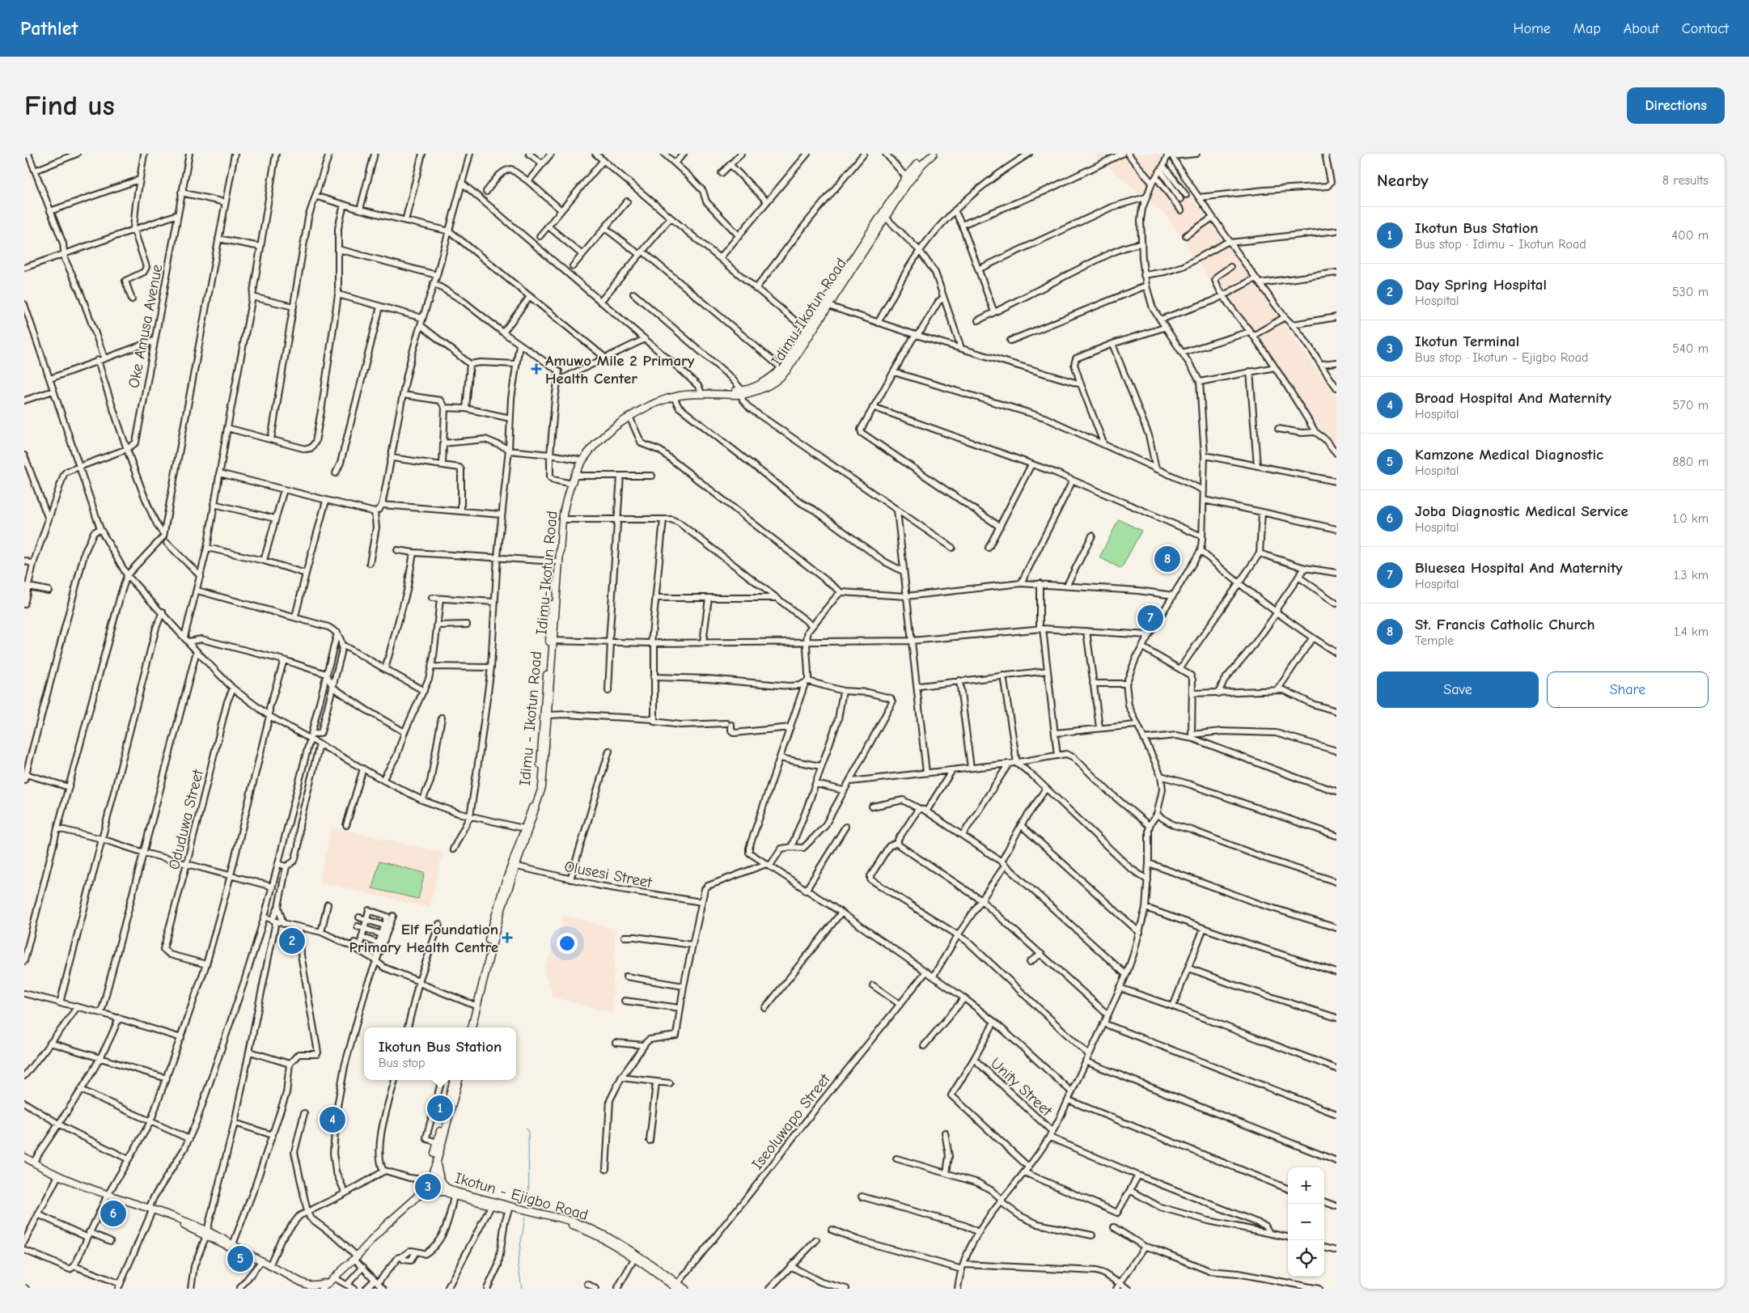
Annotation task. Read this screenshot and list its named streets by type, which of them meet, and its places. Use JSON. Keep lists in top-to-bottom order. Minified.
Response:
{"streets":{"main road":["Idimu-Ikotun Road","Idimu - Ikotun Road","Ikotun - Ejigbo Road"],"street":["Oke Amusa Avenue","Oduduwa Street","Olusesi Street","Unity Street","Iseoluwapo Street"]},"crossings":[["Idimu-Ikotun Road","Idimu - Ikotun Road"],["Idimu-Ikotun Road","Olusesi Street"],["Idimu - Ikotun Road","Olusesi Street"],["Iseoluwapo Street","Ikotun - Ejigbo Road"]],"places":{"health":["Amuwo Mile 2 Primary Health Center","Elf Foundation Primary Health Centre"]},"page":{"header":"Pathlet","nav":["Home","Map","About","Contact"],"buttons":["Directions",["Save","Share"]],"title":"Find us","heading":["Nearby","8 results"],"list":[{"mark":"1","name":"Ikotun Bus Station","note":"Bus stop · Idimu - Ikotun Road","value":"400 m"},{"mark":"2","name":"Day Spring Hospital","note":"Hospital","value":"530 m"},{"mark":"3","name":"Ikotun Terminal","note":"Bus stop · Ikotun - Ejigbo Road","value":"540 m"},{"mark":"4","name":"Broad Hospital And Maternity","note":"Hospital","value":"570 m"},{"mark":"5","name":"Kamzone Medical Diagnostic","note":"Hospital","value":"880 m"},{"mark":"6","name":"Joba Diagnostic Medical Service","note":"Hospital","value":"1.0 km"},{"mark":"7","name":"Bluesea Hospital And Maternity","note":"Hospital","value":"1.3 km"},{"mark":"8","name":"St. Francis Catholic Church","note":"Temple","value":"1.4 km"}],"pins":["8","7","2","1","4","3","6","5"],"popup":["Ikotun Bus Station","Bus stop"],"map_buttons":["+","−"]}}
